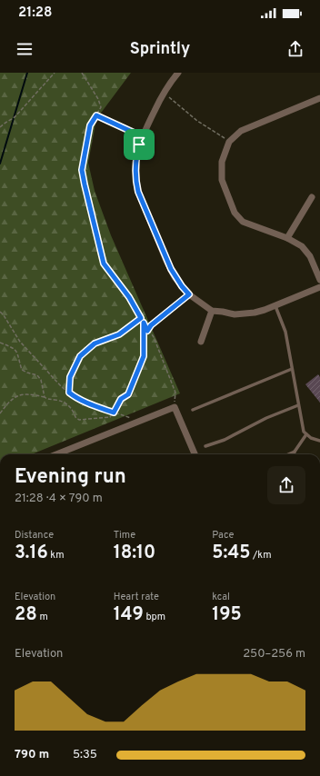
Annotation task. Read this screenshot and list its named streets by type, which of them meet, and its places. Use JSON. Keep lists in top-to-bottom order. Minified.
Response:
{"page":{"status":"21:28","header":"Sprintly","heading":["Evening run","21:28 · 4 × 790 m"],"stats":[["Distance","3.16 km"],["Time","18:10"],["Pace","5:45 /km"],["Elevation","28 m"],["Heart rate","149 bpm"],["kcal","195"]],"chart":["Elevation","250–256 m"],"list":[{"name":"790 m","note":"5:35"}]}}
